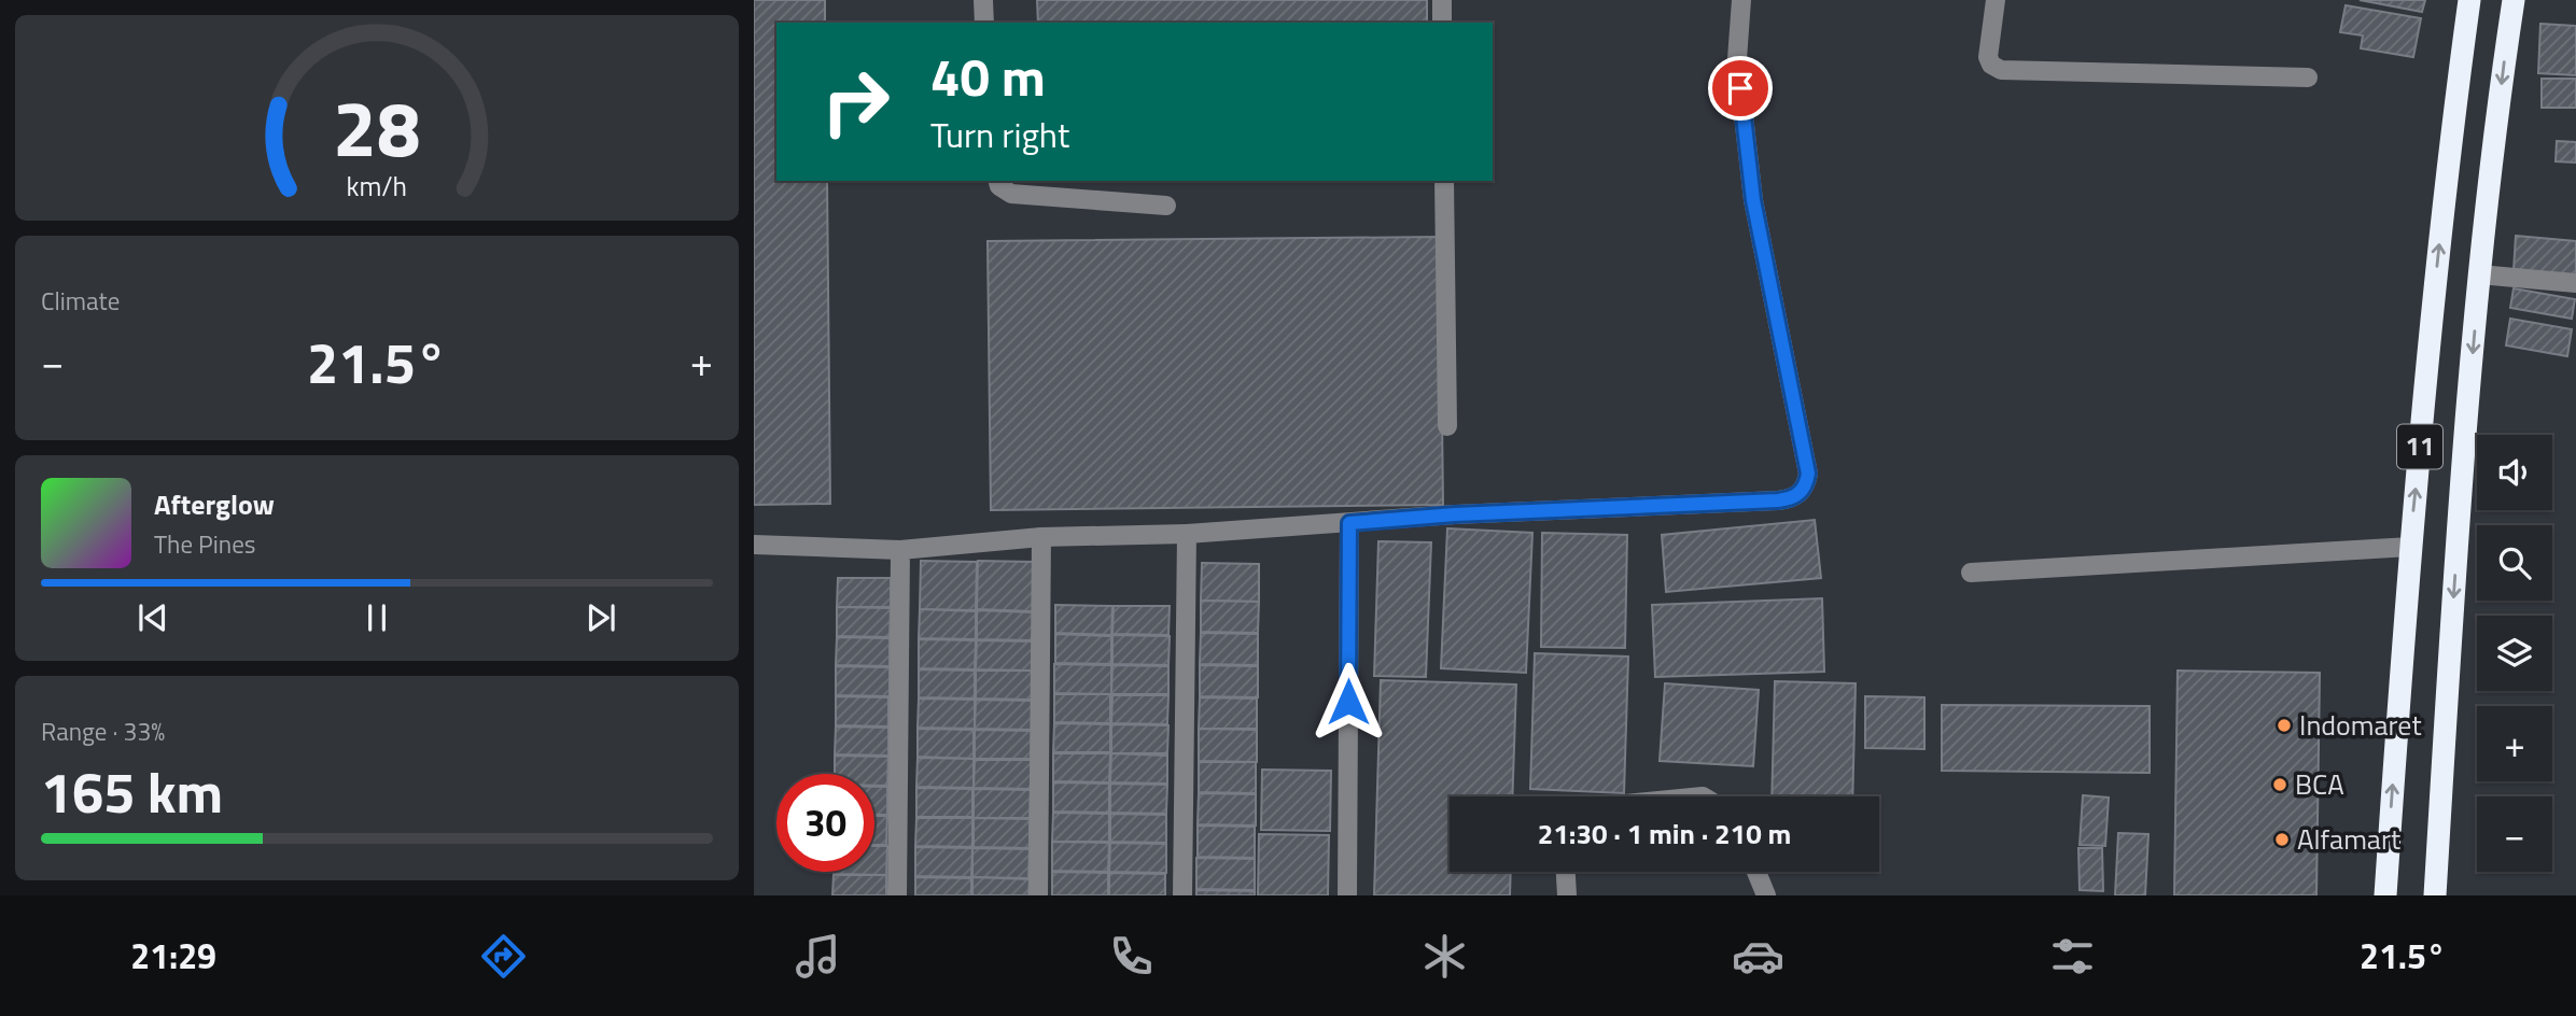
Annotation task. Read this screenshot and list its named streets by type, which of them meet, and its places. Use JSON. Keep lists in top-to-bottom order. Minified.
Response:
{"streets":{"highway":["11"]},"places":["Indomaret","BCA","Alfamart"],"page":{"turn":["40 m","Turn right"],"tile":["Climate",["Range · 33%","165 km"]],"heat":["−","21.5°","+"],"map_buttons":["+","−"],"song":["Afterglow","The Pines"],"limit":"30","trip":"21:30 · 1 min · 210 m","tabs":["21:29","21.5°"],"gauge":["28","km/h"]}}
